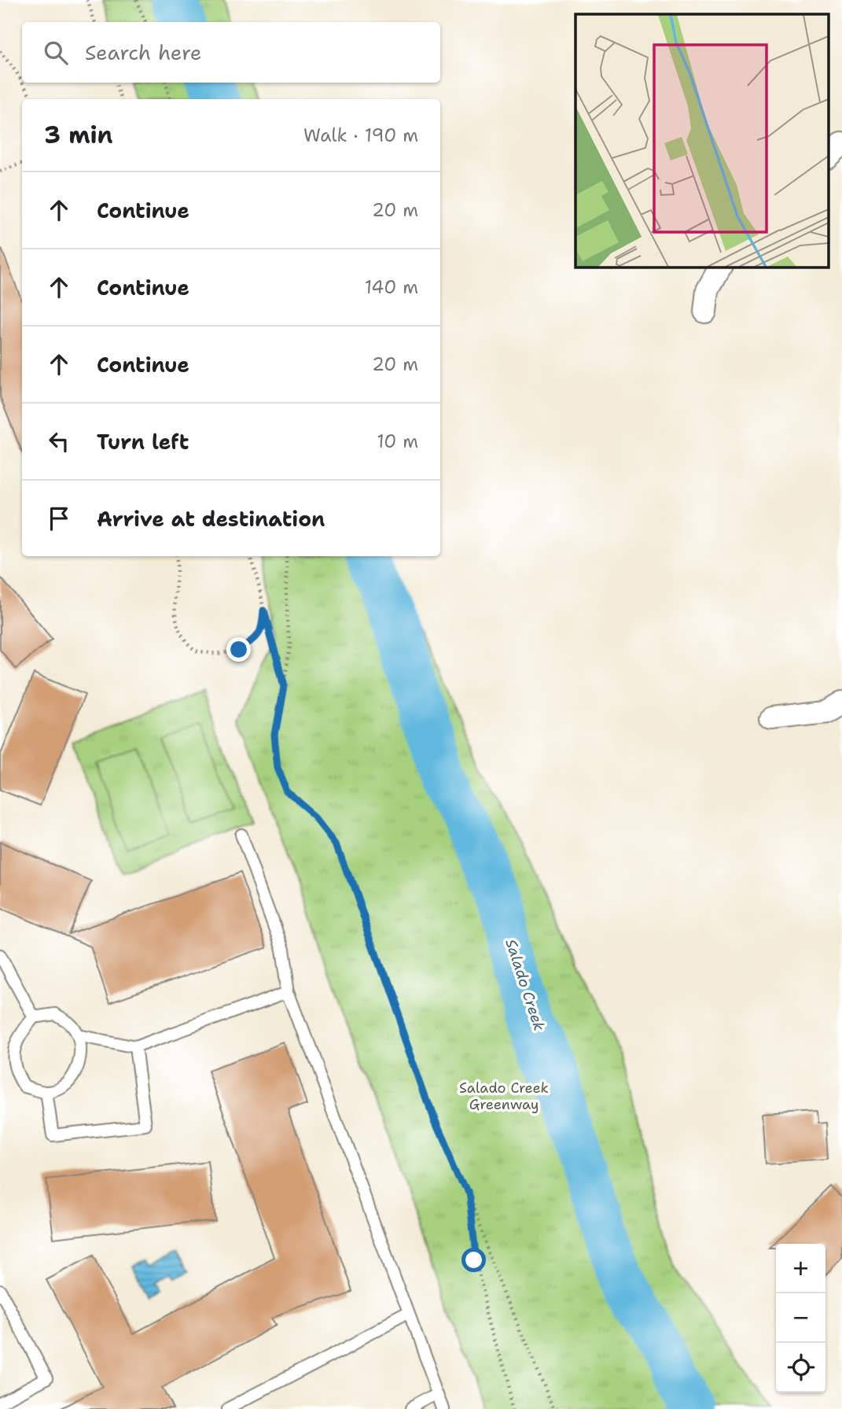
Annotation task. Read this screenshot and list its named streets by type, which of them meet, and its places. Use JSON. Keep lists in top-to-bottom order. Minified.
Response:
{"water":["Salado Creek"],"parks":["Salado Creek Greenway"],"page":{"search":"Search here","heading":["3 min","Walk · 190 m"],"list":[["Continue","20 m"],["Continue","140 m"],["Continue","20 m"],["Turn left","10 m"],"Arrive at destination"],"map_buttons":["+","−"]}}
